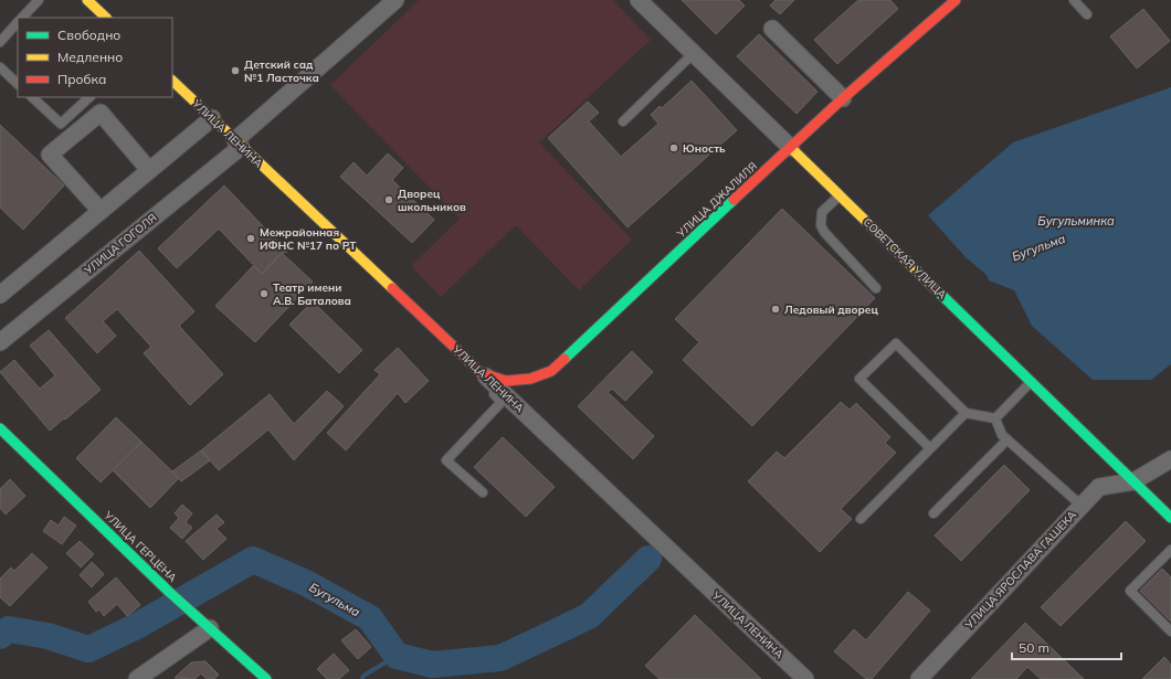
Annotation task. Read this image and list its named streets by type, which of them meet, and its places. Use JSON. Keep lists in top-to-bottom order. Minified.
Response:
{"streets":{"main road":["УЛИЦА ЛЕНИНА","УЛИЦА ДЖАЛИЛЯ","СОВЕТСКАЯ УЛИЦА","УЛИЦА ГЕРЦЕНА"],"street":["УЛИЦА ГОГОЛЯ","УЛИЦА ЯРОСЛАВА ГАШЕКА"]},"crossings":[["УЛИЦА ЛЕНИНА","УЛИЦА ДЖАЛИЛЯ"],["УЛИЦА ЛЕНИНА","УЛИЦА ГОГОЛЯ"],["УЛИЦА ДЖАЛИЛЯ","СОВЕТСКАЯ УЛИЦА"],["СОВЕТСКАЯ УЛИЦА","УЛИЦА ЯРОСЛАВА ГАШЕКА"]],"water":["Бугульминка","Бугульма"],"places":["Детский сад №1 Ласточка","Юность","Дворец школьников","Межрайонная ИФНС №17 по РТ","Театр имени А.В. Баталова","Ледовый дворец"],"legend":["Свободно","Медленно","Пробка"],"scale_bar":"50 m"}
